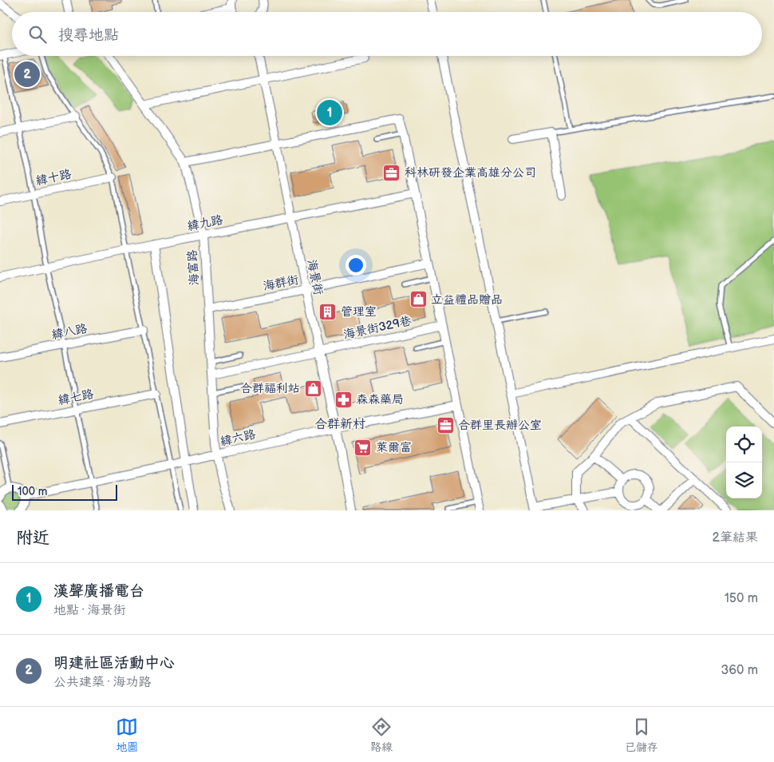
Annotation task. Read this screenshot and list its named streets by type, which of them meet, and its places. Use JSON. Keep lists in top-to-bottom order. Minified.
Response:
{"streets":{"street":["緯十路","緯九路","海富路","海景街","海群街","海景街329巷","緯八路","緯七路","緯六路"]},"crossings":[["緯九路","海富路"],["緯九路","海景街"],["海富路","海群街"],["海富路","海景街329巷"],["海富路","緯六路"],["海景街","海群街"],["海景街","海景街329巷"],["海景街","緯六路"]],"districts":["合群新村"],"places":{"office":["科林研發企業高雄分公司","合群里長辦公室"],"shop":["立益禮品贈品","合群福利站"],"building":["管理室"],"pharmacy":["森森藥局"],"supermarket":["萊爾富"]},"scale_bar":"100 m","page":{"search":"搜尋地點","pins":["2","1"],"scale":"100 m","heading":["附近","2筆結果"],"list":[{"mark":"1","name":"漢聲廣播電台","note":"地點 · 海景街","value":"150 m"},{"mark":"2","name":"明建社區活動中心","note":"公共建築 · 海功路","value":"360 m"}],"nav":["地圖","路線","已儲存"]}}
